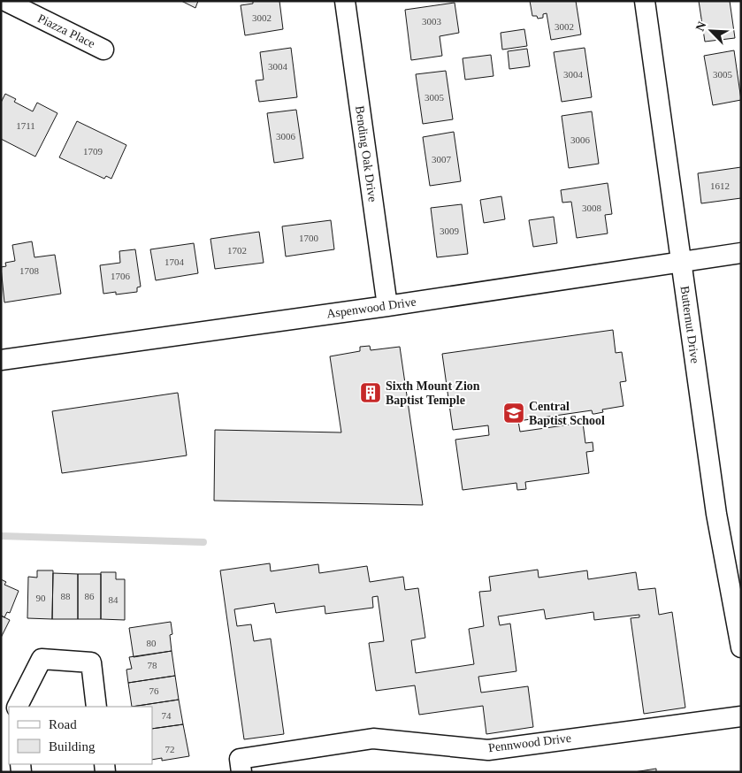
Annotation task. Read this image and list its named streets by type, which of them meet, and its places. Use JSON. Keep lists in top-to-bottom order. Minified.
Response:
{"streets":{"street":["Piazza Place","Bending Oak Drive","Aspenwood Drive","Butternut Drive","Pennwood Drive"]},"crossings":[["Bending Oak Drive","Aspenwood Drive"],["Aspenwood Drive","Butternut Drive"]],"places":{"building":["Sixth Mount Zion Baptist Temple"],"school or university":["Central Baptist School"]},"house_numbers":["3002","3003","3002","3004","3004","3005","3005","1711","3006","3006","1709","3007","1612","3008","3009","1700","1702","1704","1708","1706","88","86","90","84","80","78","76","74","72"],"legend":["Road","Building"],"north":"top left"}
